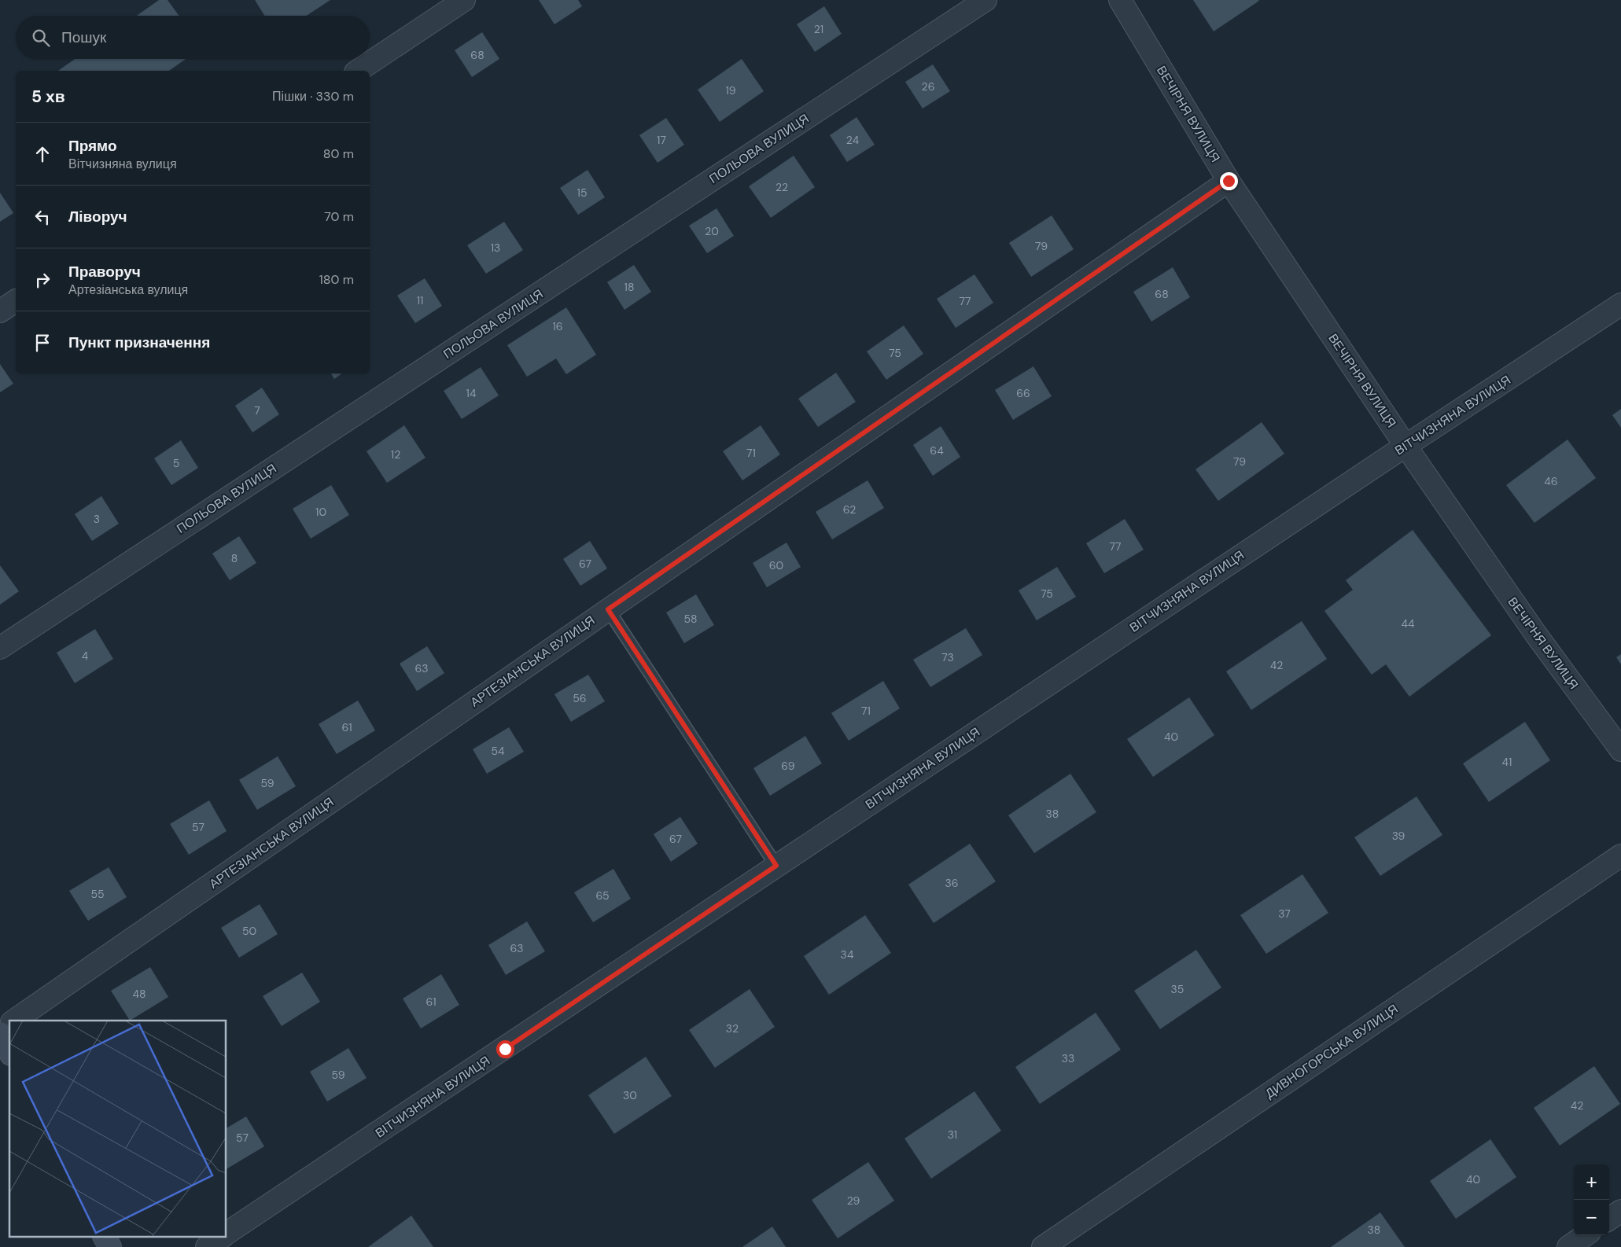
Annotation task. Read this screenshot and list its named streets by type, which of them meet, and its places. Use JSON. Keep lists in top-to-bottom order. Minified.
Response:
{"streets":{"street":["ВЕЧІРНЯ ВУЛИЦЯ","ПОЛЬОВА ВУЛИЦЯ","ВІТЧИЗНЯНА ВУЛИЦЯ","АРТЕЗІАНСЬКА ВУЛИЦЯ","ДИВНОГОРСЬКА ВУЛИЦЯ"]},"crossings":[["ВЕЧІРНЯ ВУЛИЦЯ","ВІТЧИЗНЯНА ВУЛИЦЯ"],["ВЕЧІРНЯ ВУЛИЦЯ","АРТЕЗІАНСЬКА ВУЛИЦЯ"]],"house_numbers":["21","68","26","19","17","24","22","15","20","79","13","18","68","11","77","16","75","14","66","7","64","71","12","79","5","46","62","10","3","77","8","67","60","75","58","44","4","73","42","63","56","71","61","40","54","41","69","59","38","57","39","67","36","55","65","37","50","63","34","35","48","61","32","33","59","30","42","31","57","40","29","38"],"page":{"search":"Пошук","heading":["5 хв","Пішки · 330 m"],"list":[["Прямо","Вітчизняна вулиця","80 m"],["Ліворуч","70 m"],["Праворуч","Артезіанська вулиця","180 m"],"Пункт призначення"],"map_buttons":["+","−"]}}
